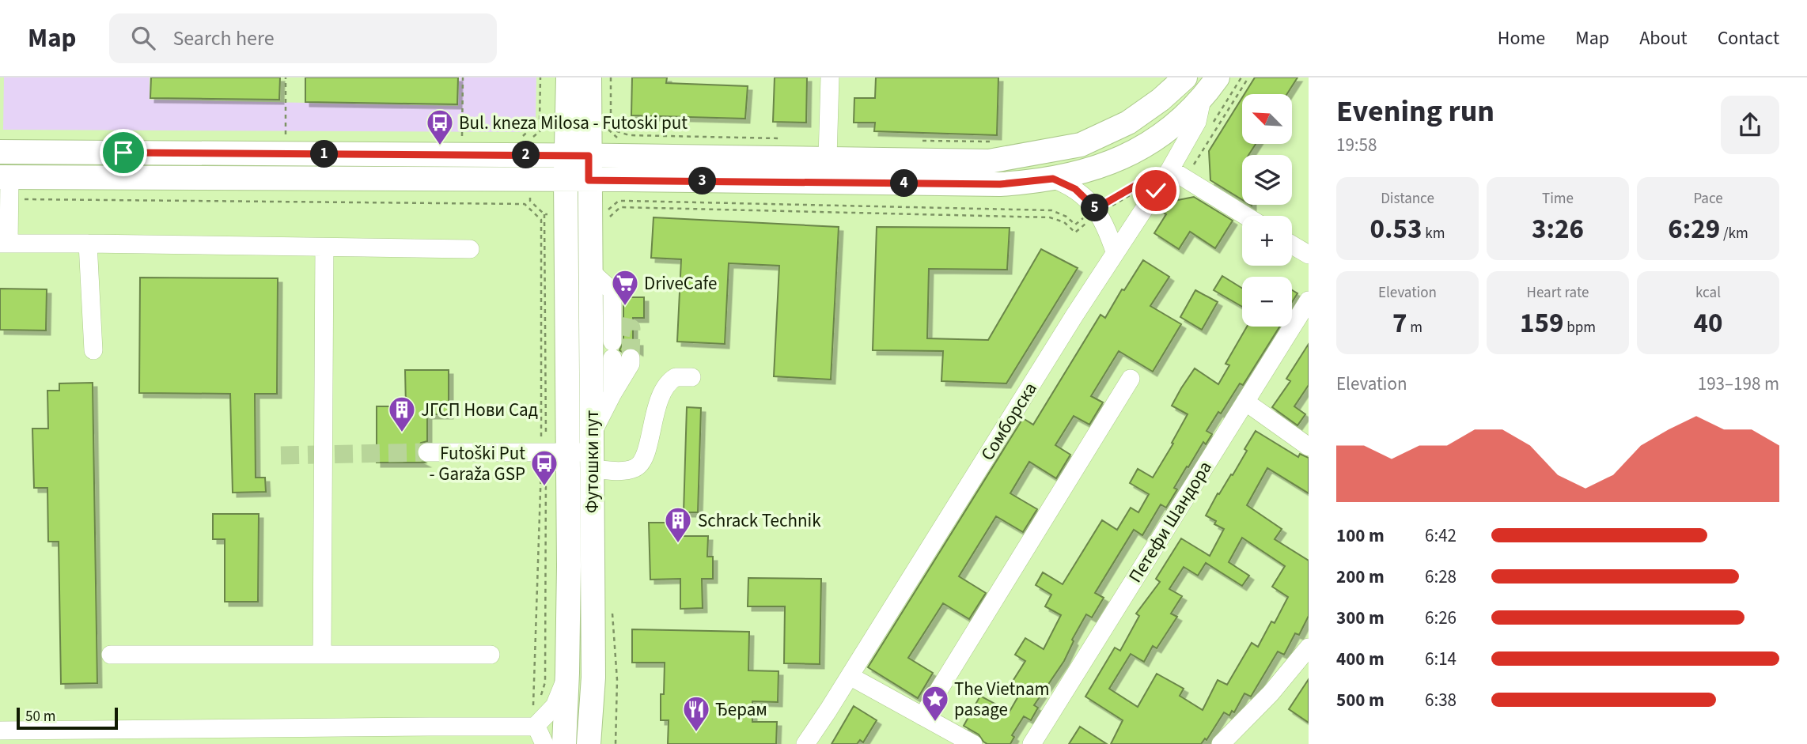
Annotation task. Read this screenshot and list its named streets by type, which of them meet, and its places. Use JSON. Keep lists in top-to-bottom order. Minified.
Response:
{"streets":{"main road":["Футошки пут"],"street":["Сомборска","Петефи Шандора"]},"places":{"bus stop":["Bul. kneza Milosa - Futoski put","Futoški Put - Garaža GSP"],"supermarket":["DriveCafe"],"building":["ЈГСП Нови Сад","Schrack Technik"],"place":["The Vietnam pasage"],"restaurant":["Ђерам"]},"scale_bar":"50 m","north":"top left","page":{"header":"Map","search":"Search here","nav":["Home","Map","About","Contact"],"heading":["Evening run","19:58"],"map_buttons":["+","−"],"pins":["1","2","3","4","5"],"stats":[["Distance","0.53 km"],["Time","3:26"],["Pace","6:29 /km"],["Elevation","7 m"],["Heart rate","159 bpm"],["kcal","40"]],"chart":["Elevation","193–198 m"],"list":[{"name":"100 m","note":"6:42"},{"name":"200 m","note":"6:28"},{"name":"300 m","note":"6:26"},{"name":"400 m","note":"6:14"},{"name":"500 m","note":"6:38"}],"scale":"50 m"}}
